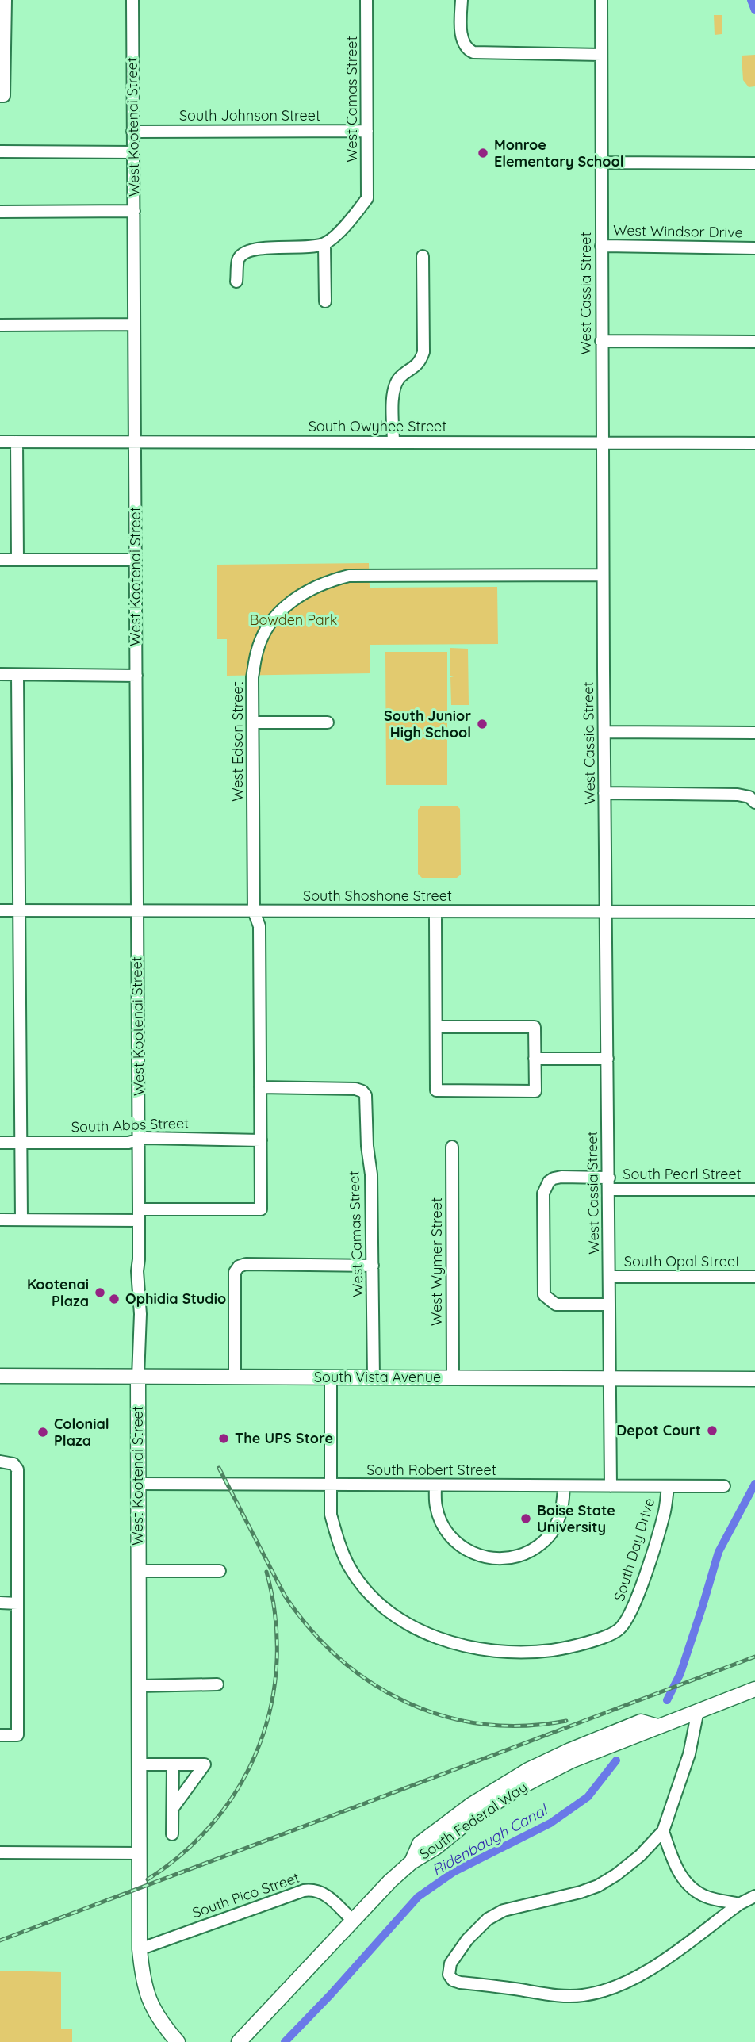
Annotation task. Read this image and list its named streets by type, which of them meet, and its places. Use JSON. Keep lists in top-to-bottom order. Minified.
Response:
{"streets":{"main road":["West Kootenai Street","South Vista Avenue","South Federal Way"],"street":["West Camas Street","South Johnson Street","West Windsor Drive","West Cassia Street","South Owyhee Street","West Edson Street","South Shoshone Street","South Abbs Street","South Pearl Street","West Wymer Street","South Opal Street","South Robert Street","South Day Drive","South Pico Street"]},"crossings":[["West Camas Street","South Johnson Street"],["West Camas Street","West Edson Street"],["West Camas Street","South Vista Avenue"],["South Johnson Street","West Kootenai Street"],["West Kootenai Street","South Owyhee Street"],["West Kootenai Street","West Edson Street"],["West Kootenai Street","South Shoshone Street"],["West Kootenai Street","South Abbs Street"],["West Kootenai Street","South Vista Avenue"],["West Kootenai Street","South Robert Street"],["West Kootenai Street","South Pico Street"],["West Windsor Drive","West Cassia Street"],["West Cassia Street","South Owyhee Street"],["West Cassia Street","West Edson Street"],["West Cassia Street","South Shoshone Street"],["West Cassia Street","South Pearl Street"],["West Cassia Street","South Opal Street"],["West Cassia Street","South Vista Avenue"],["West Cassia Street","South Robert Street"],["West Edson Street","South Shoshone Street"],["West Edson Street","South Abbs Street"],["West Wymer Street","South Vista Avenue"],["South Vista Avenue","South Day Drive"],["South Robert Street","South Day Drive"],["South Federal Way","South Pico Street"]],"water":["Ridenbaugh Canal"],"parks":["Bowden Park"],"places":["Monroe Elementary School","South Junior High School","Kootenai Plaza","Ophidia Studio","Depot Court","Colonial Plaza","The UPS Store","Boise State University"]}
